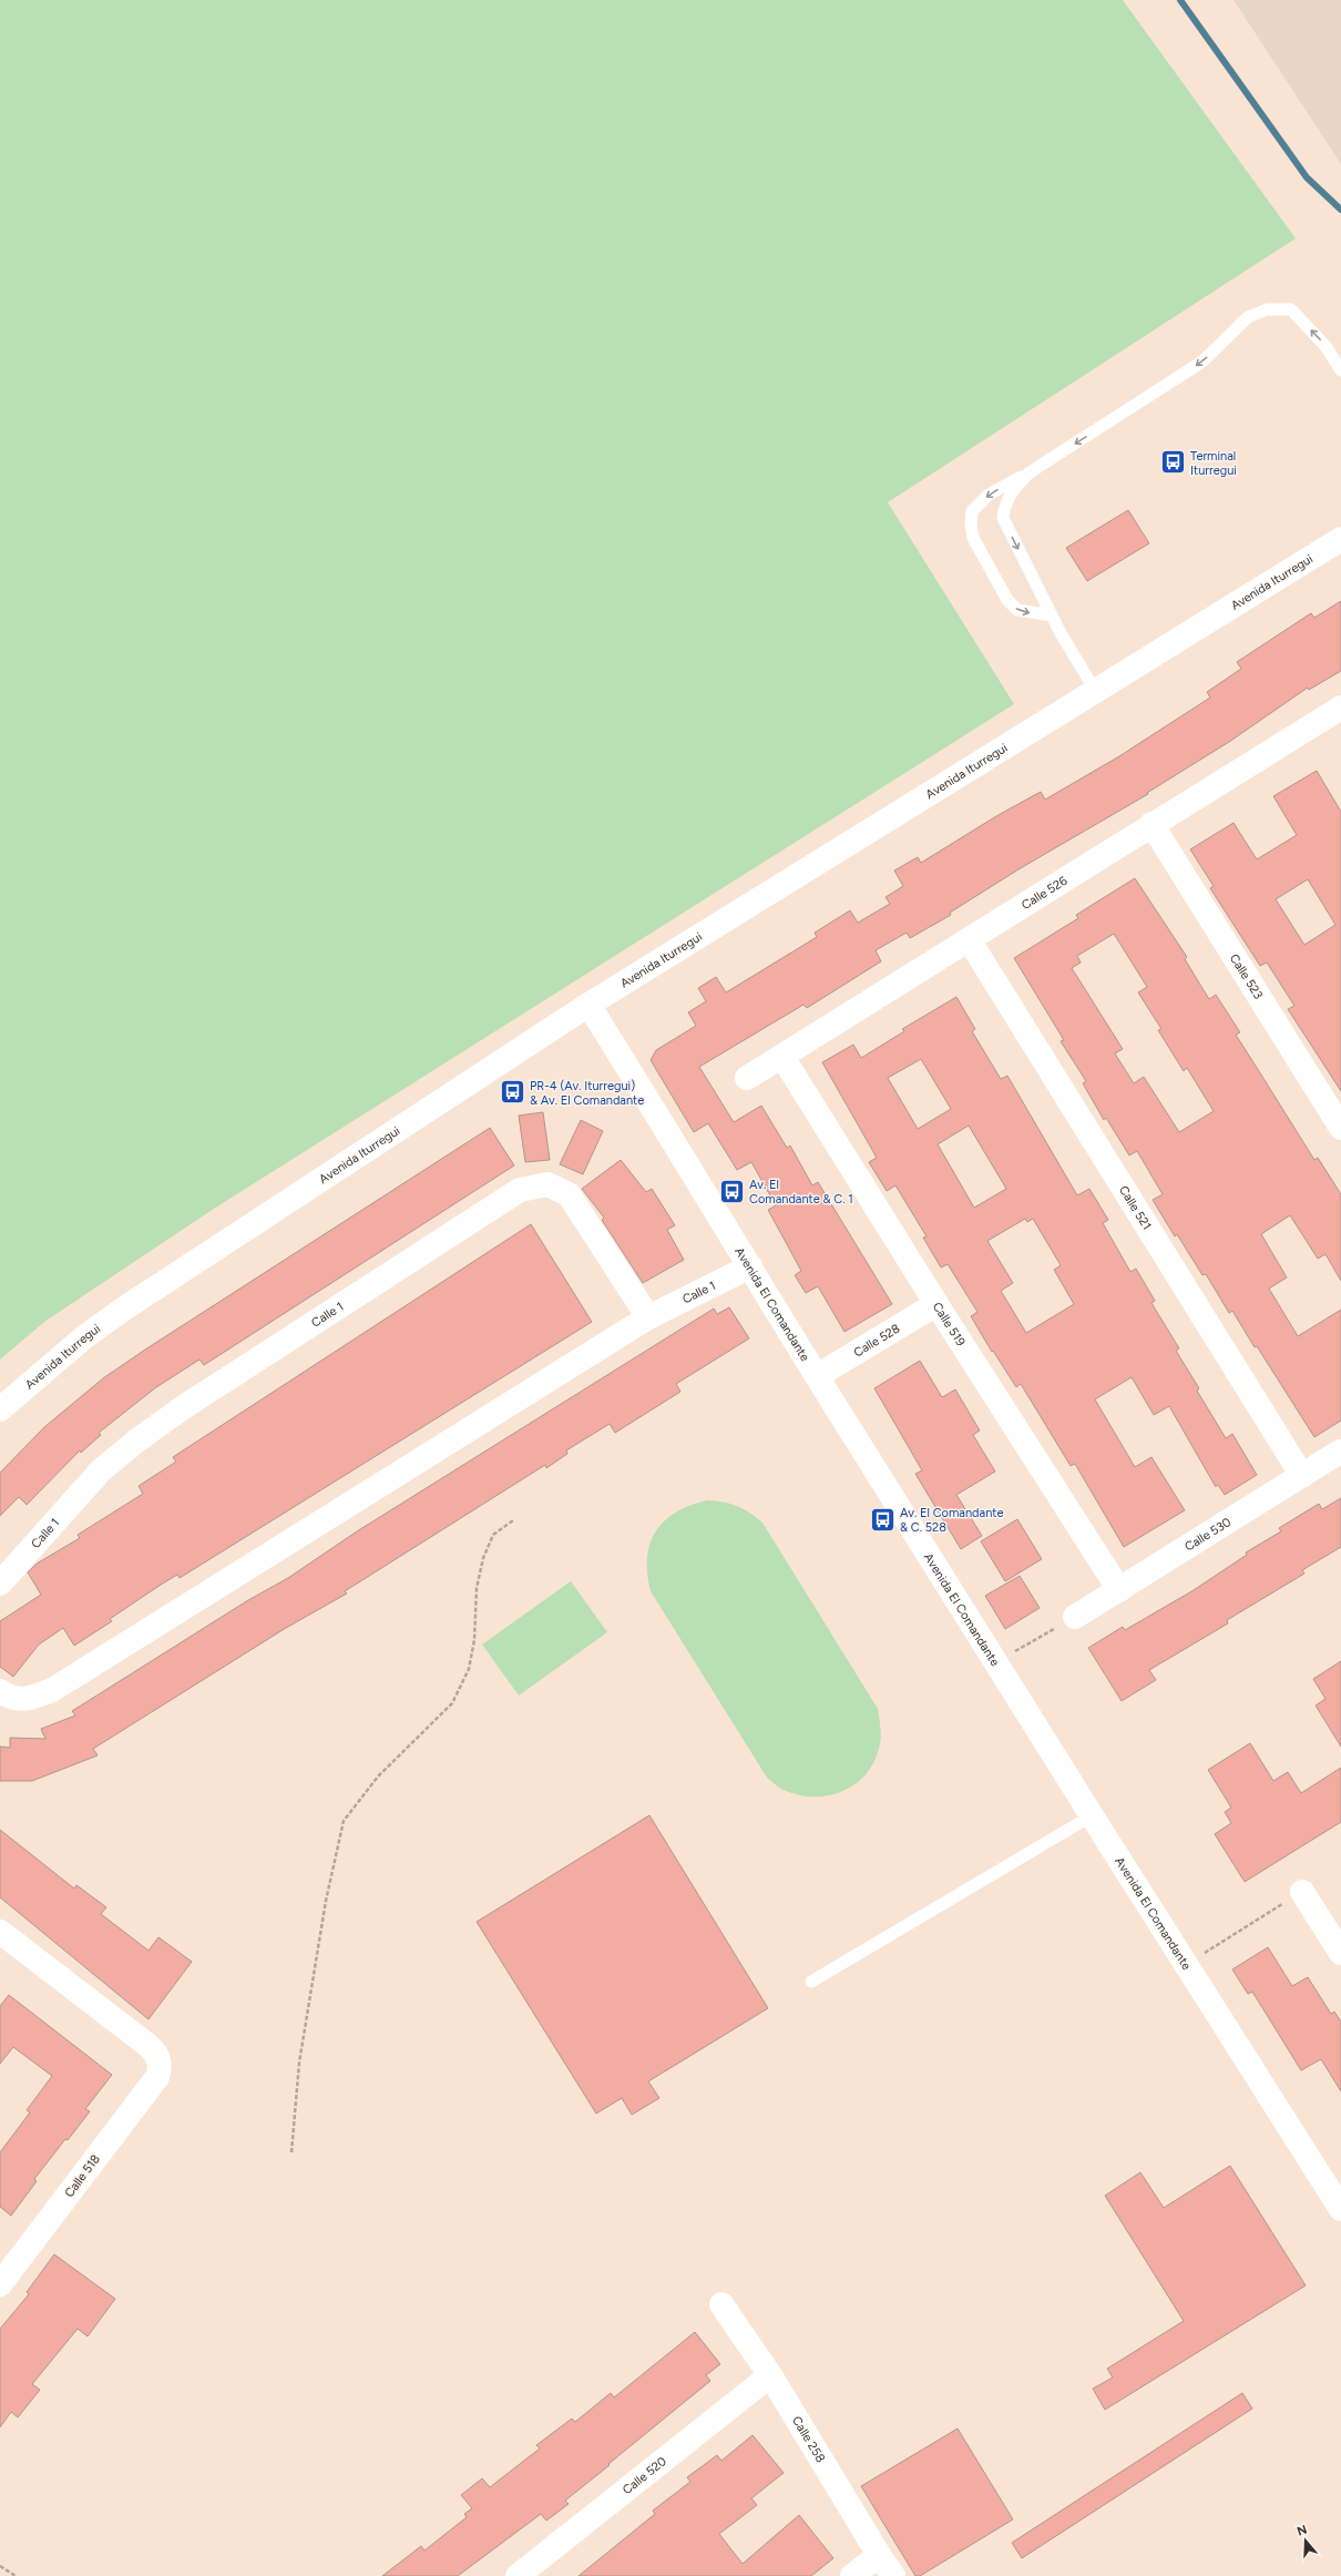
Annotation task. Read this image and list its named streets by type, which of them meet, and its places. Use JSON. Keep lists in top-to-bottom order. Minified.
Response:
{"streets":{"street":["Avenida Iturregui","Calle 526","Calle 523","Calle 521","Calle 1","Avenida El Comandante","Calle 519","Calle 528","Calle 530","Calle 518","Calle 258","Calle 520"]},"crossings":[["Avenida Iturregui","Avenida El Comandante"],["Calle 526","Calle 523"],["Calle 526","Calle 521"],["Calle 526","Calle 519"],["Calle 521","Calle 530"],["Calle 1","Avenida El Comandante"],["Avenida El Comandante","Calle 528"],["Calle 519","Calle 528"],["Calle 519","Calle 530"],["Calle 258","Calle 520"]],"places":{"bus stop":["Terminal Iturregui","PR-4 (Av. Iturregui) & Av. El Comandante","Av. El Comandante & C. 1","Av. El Comandante & C. 528"]},"north":"top"}
